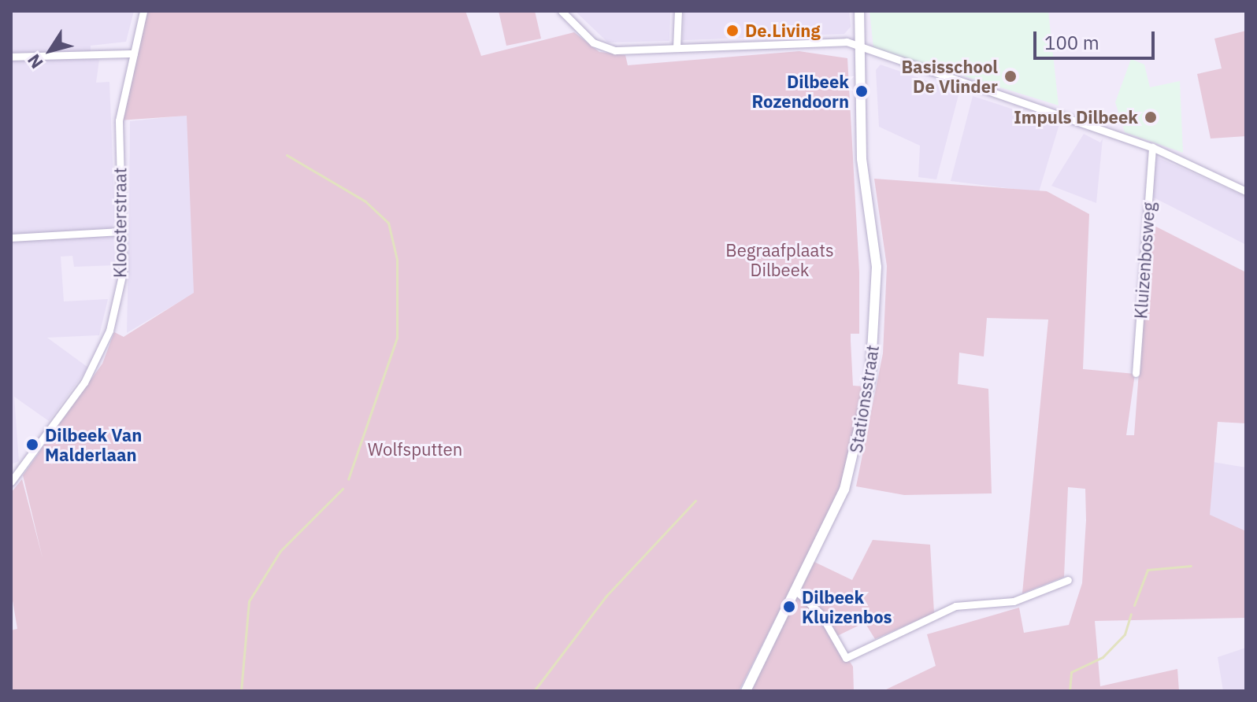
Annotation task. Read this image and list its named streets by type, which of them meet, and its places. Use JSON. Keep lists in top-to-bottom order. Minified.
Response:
{"streets":{"street":["Kloosterstraat","Kluizenbosweg","Stationsstraat"]},"parks":["Begraafplaats Dilbeek","Wolfsputten"],"places":["De.Living","Basisschool De Vlinder","Dilbeek Rozendoorn","Impuls Dilbeek","Dilbeek Van Malderlaan","Dilbeek Kluizenbos"],"scale_bar":"100 m","north":"bottom left"}
